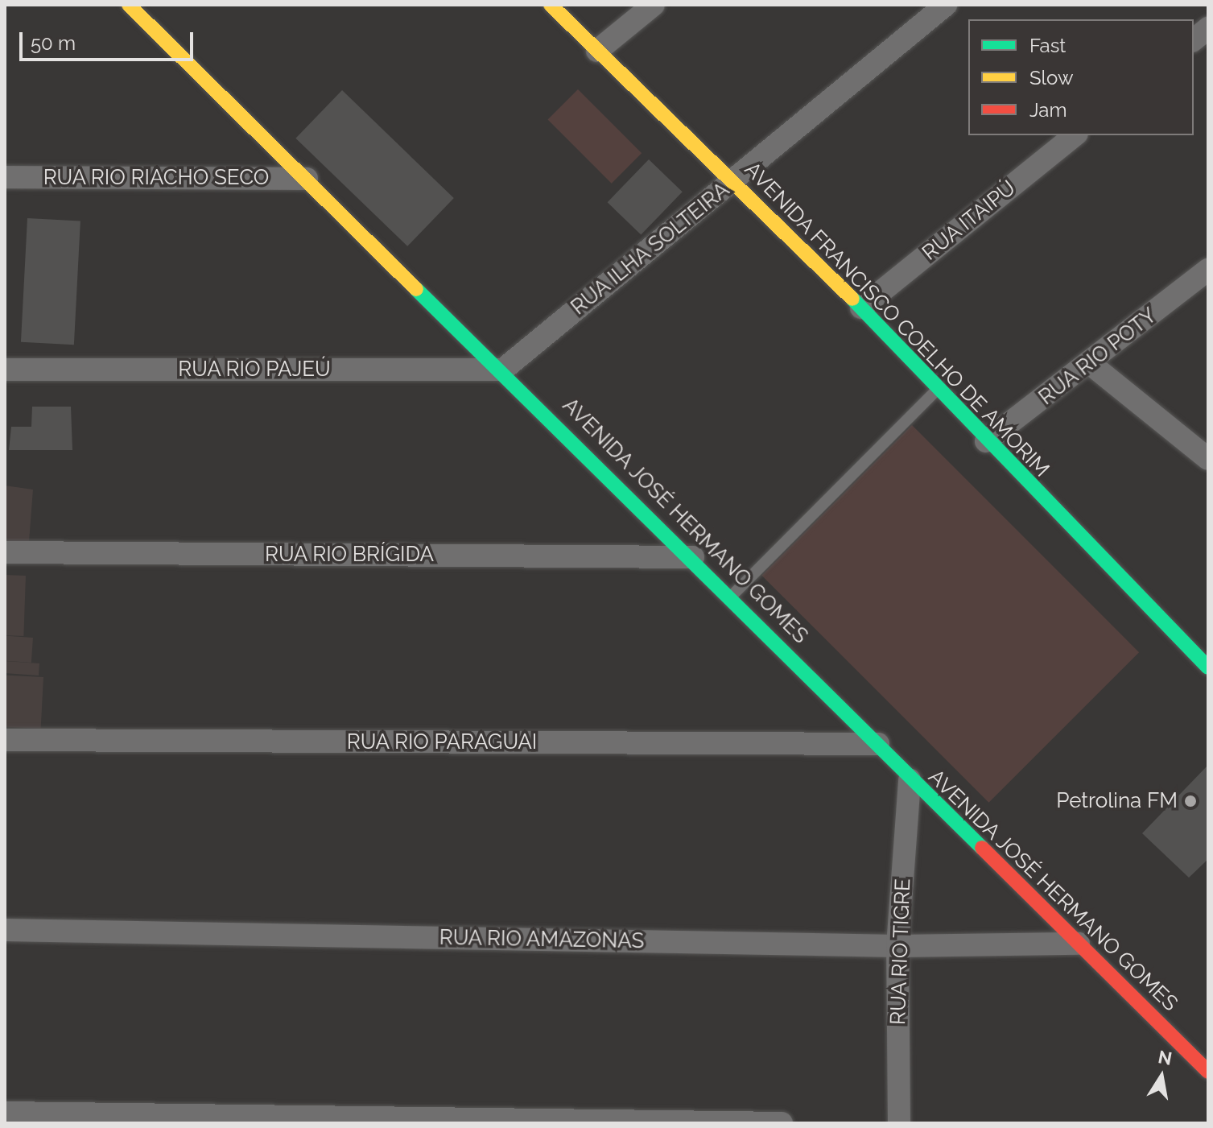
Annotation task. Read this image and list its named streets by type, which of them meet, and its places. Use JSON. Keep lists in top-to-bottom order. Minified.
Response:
{"streets":{"street":["RUA RIO RIACHO SECO","RUA ITAIPÚ","RUA ILHA SOLTEIRA","AVENIDA FRANCISCO COELHO DE AMORIM","RUA RIO POTY","RUA RIO PAJEÚ","AVENIDA JOSÉ HERMANO GOMES","RUA RIO BRÍGIDA","RUA RIO PARAGUAI","RUA RIO AMAZONAS","RUA RIO TIGRE"]},"crossings":[["RUA RIO RIACHO SECO","AVENIDA JOSÉ HERMANO GOMES"],["RUA ITAIPÚ","AVENIDA FRANCISCO COELHO DE AMORIM"],["RUA ILHA SOLTEIRA","AVENIDA FRANCISCO COELHO DE AMORIM"],["RUA ILHA SOLTEIRA","RUA RIO PAJEÚ"],["RUA ILHA SOLTEIRA","AVENIDA JOSÉ HERMANO GOMES"],["AVENIDA FRANCISCO COELHO DE AMORIM","RUA RIO POTY"],["RUA RIO PAJEÚ","AVENIDA JOSÉ HERMANO GOMES"],["AVENIDA JOSÉ HERMANO GOMES","RUA RIO BRÍGIDA"],["AVENIDA JOSÉ HERMANO GOMES","RUA RIO PARAGUAI"],["AVENIDA JOSÉ HERMANO GOMES","RUA RIO AMAZONAS"],["AVENIDA JOSÉ HERMANO GOMES","RUA RIO TIGRE"],["RUA RIO AMAZONAS","RUA RIO TIGRE"]],"places":["Petrolina FM"],"legend":["Fast","Slow","Jam"],"scale_bar":"50 m","north":"top"}
